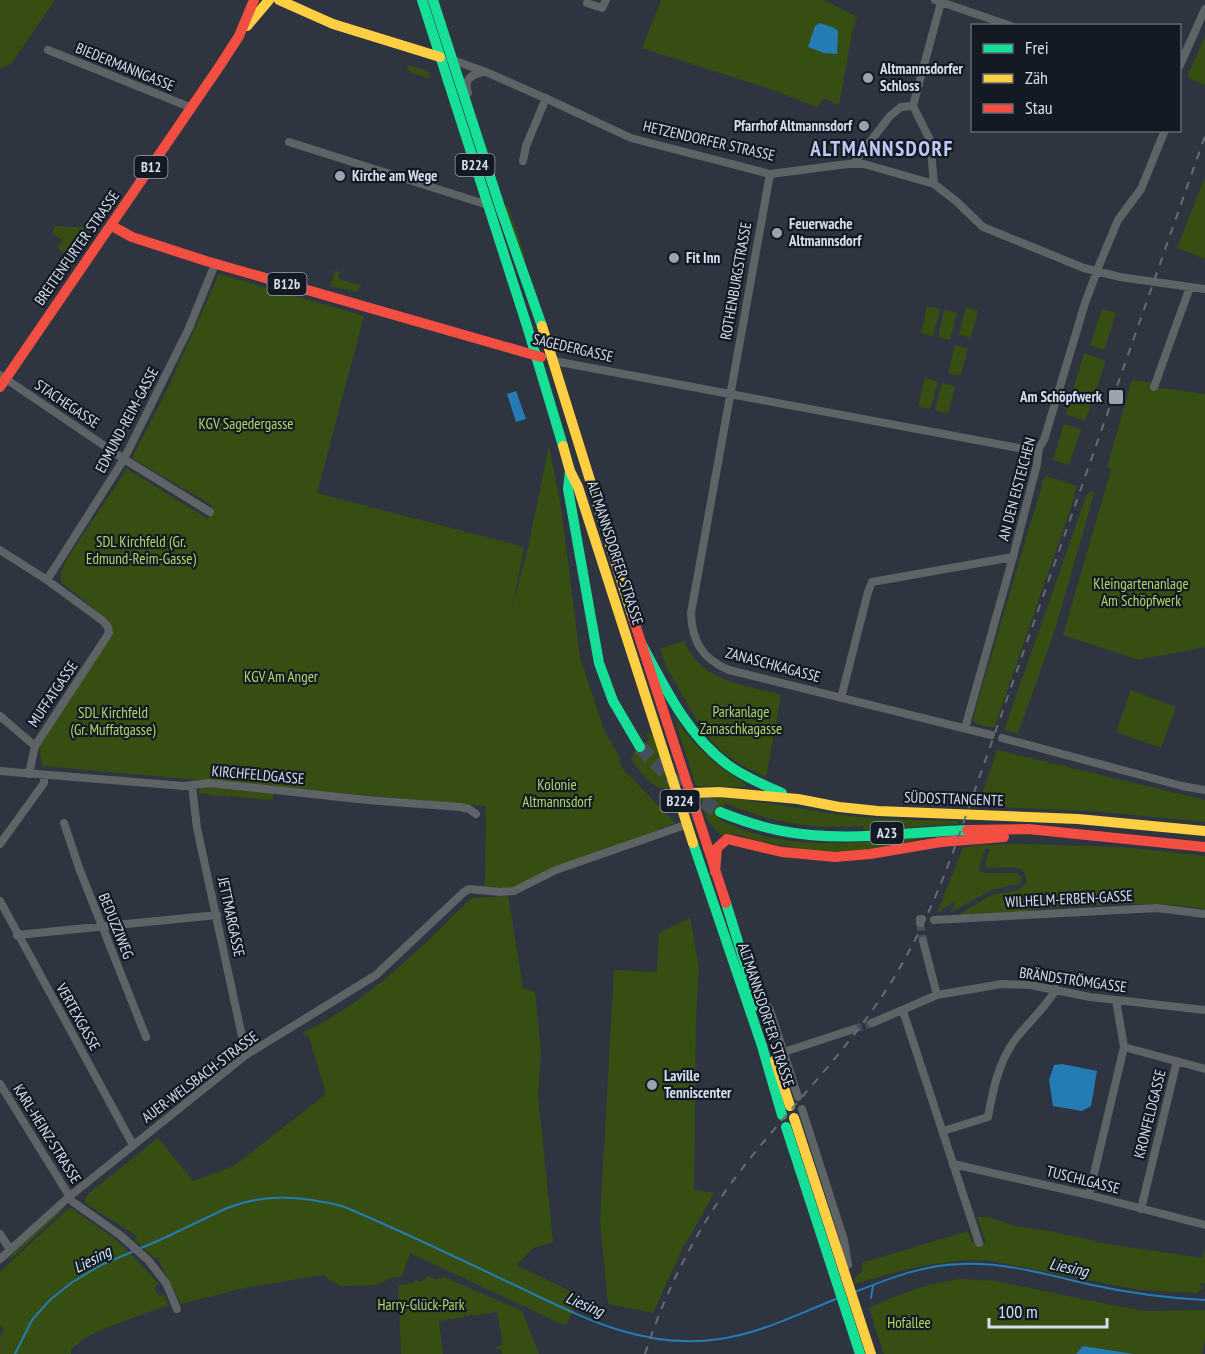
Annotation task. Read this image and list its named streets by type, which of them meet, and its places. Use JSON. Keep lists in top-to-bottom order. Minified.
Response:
{"streets":{"main road":["HETZENDORFER STRASSE","B224","B12","BREITENFURTER STRASSE","B12b","SAGEDERGASSE","ALTMANNSDORFER STRASSE","SÜDOSTTANGENTE","A23"],"street":["BIEDERMANNGASSE","ROTHENBURGSTRASSE","STACHEGASSE","EDMUND-REIM-GASSE","AN DEN EISTEICHEN","ZANASCHKAGASSE","MUFFATGASSE","KIRCHFELDGASSE","WILHELM-ERBEN-GASSE","JETTMARGASSE","BEDUZZIWEG","BRÄNDSTRÖMGASSE","VERTEXGASSE","AUER-WELSBACH-STRASSE","KRONFELDGASSE","KARL-HEINZ-STRASSE","TUSCHLGASSE"]},"crossings":[["BIEDERMANNGASSE","BREITENFURTER STRASSE"],["HETZENDORFER STRASSE","ROTHENBURGSTRASSE"],["HETZENDORFER STRASSE","AN DEN EISTEICHEN"],["HETZENDORFER STRASSE","ALTMANNSDORFER STRASSE"],["BREITENFURTER STRASSE","SAGEDERGASSE"],["BREITENFURTER STRASSE","STACHEGASSE"],["ROTHENBURGSTRASSE","SAGEDERGASSE"],["ROTHENBURGSTRASSE","ZANASCHKAGASSE"],["SAGEDERGASSE","EDMUND-REIM-GASSE"],["SAGEDERGASSE","AN DEN EISTEICHEN"],["SAGEDERGASSE","ALTMANNSDORFER STRASSE"],["SAGEDERGASSE","ZANASCHKAGASSE"],["STACHEGASSE","EDMUND-REIM-GASSE"],["EDMUND-REIM-GASSE","MUFFATGASSE"],["AN DEN EISTEICHEN","ZANASCHKAGASSE"],["ALTMANNSDORFER STRASSE","SÜDOSTTANGENTE"],["ALTMANNSDORFER STRASSE","AUER-WELSBACH-STRASSE"],["MUFFATGASSE","KIRCHFELDGASSE"],["KIRCHFELDGASSE","JETTMARGASSE"],["JETTMARGASSE","AUER-WELSBACH-STRASSE"],["VERTEXGASSE","AUER-WELSBACH-STRASSE"],["AUER-WELSBACH-STRASSE","KARL-HEINZ-STRASSE"],["KRONFELDGASSE","TUSCHLGASSE"]],"districts":["ALTMANNSDORF"],"water":["Liesing"],"parks":["KGV Sagedergasse","SDL Kirchfeld (Gr. Edmund-Reim-Gasse)","Kleingartenanlage Am Schöpfwerk","KGV Am Anger","Parkanlage Zanaschkagasse","SDL Kirchfeld (Gr. Muffatgasse)","Kolonie Altmannsdorf","Harry-Glück-Park","Hofallee"],"places":{"other":["Altmannsdorfer Schloss","Pfarrhof Altmannsdorf","Kirche am Wege","Feuerwache Altmannsdorf","Fit Inn","Laville Tenniscenter"],"transit":["Am Schöpfwerk"]},"legend":["Frei","Zäh","Stau"],"scale_bar":"100 m"}
